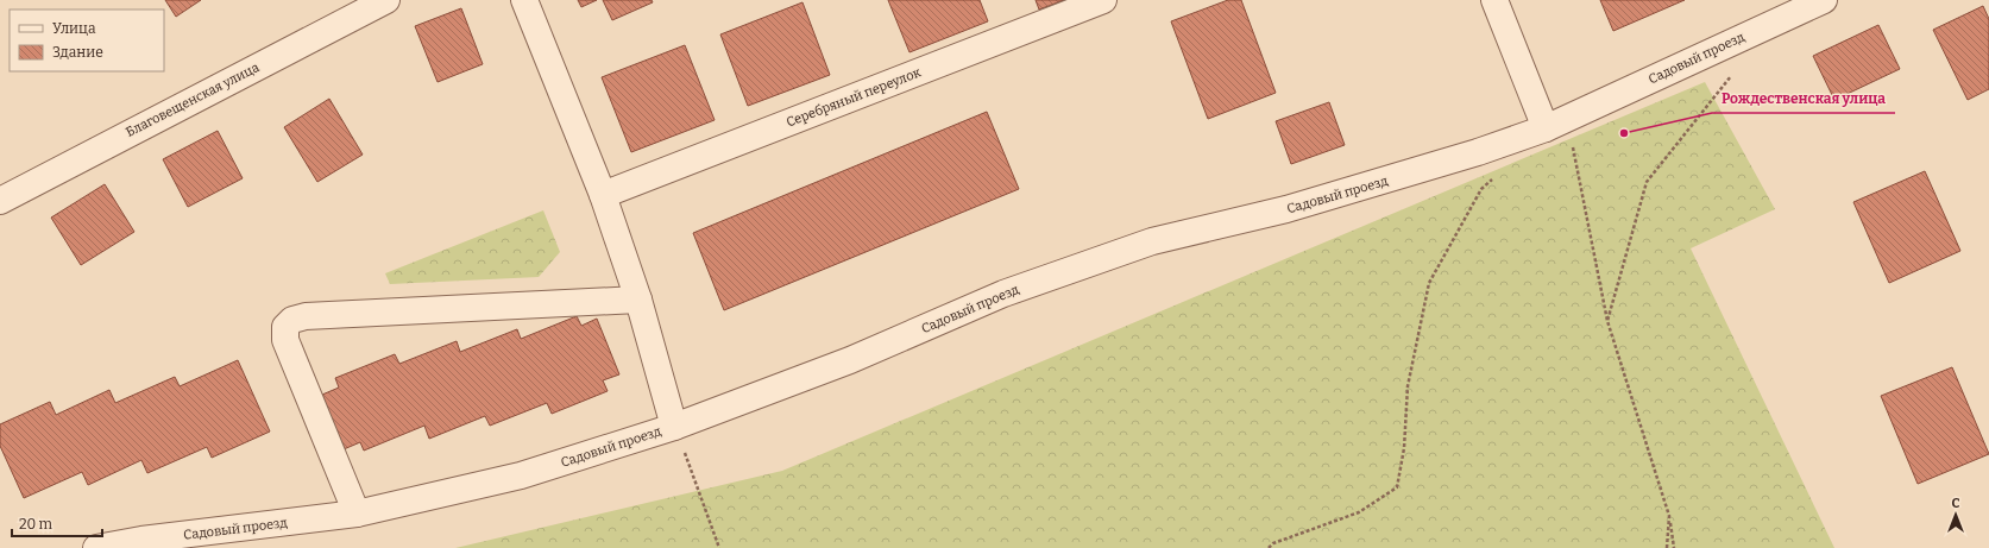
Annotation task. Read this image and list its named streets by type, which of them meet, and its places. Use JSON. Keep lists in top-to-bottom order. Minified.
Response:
{"streets":{"street":["Садовый проезд","Серебряный переулок","Благовещенская улица"]},"places":["Рождественская улица"],"legend":["Улица","Здание"],"scale_bar":"20 m","north":"top"}
